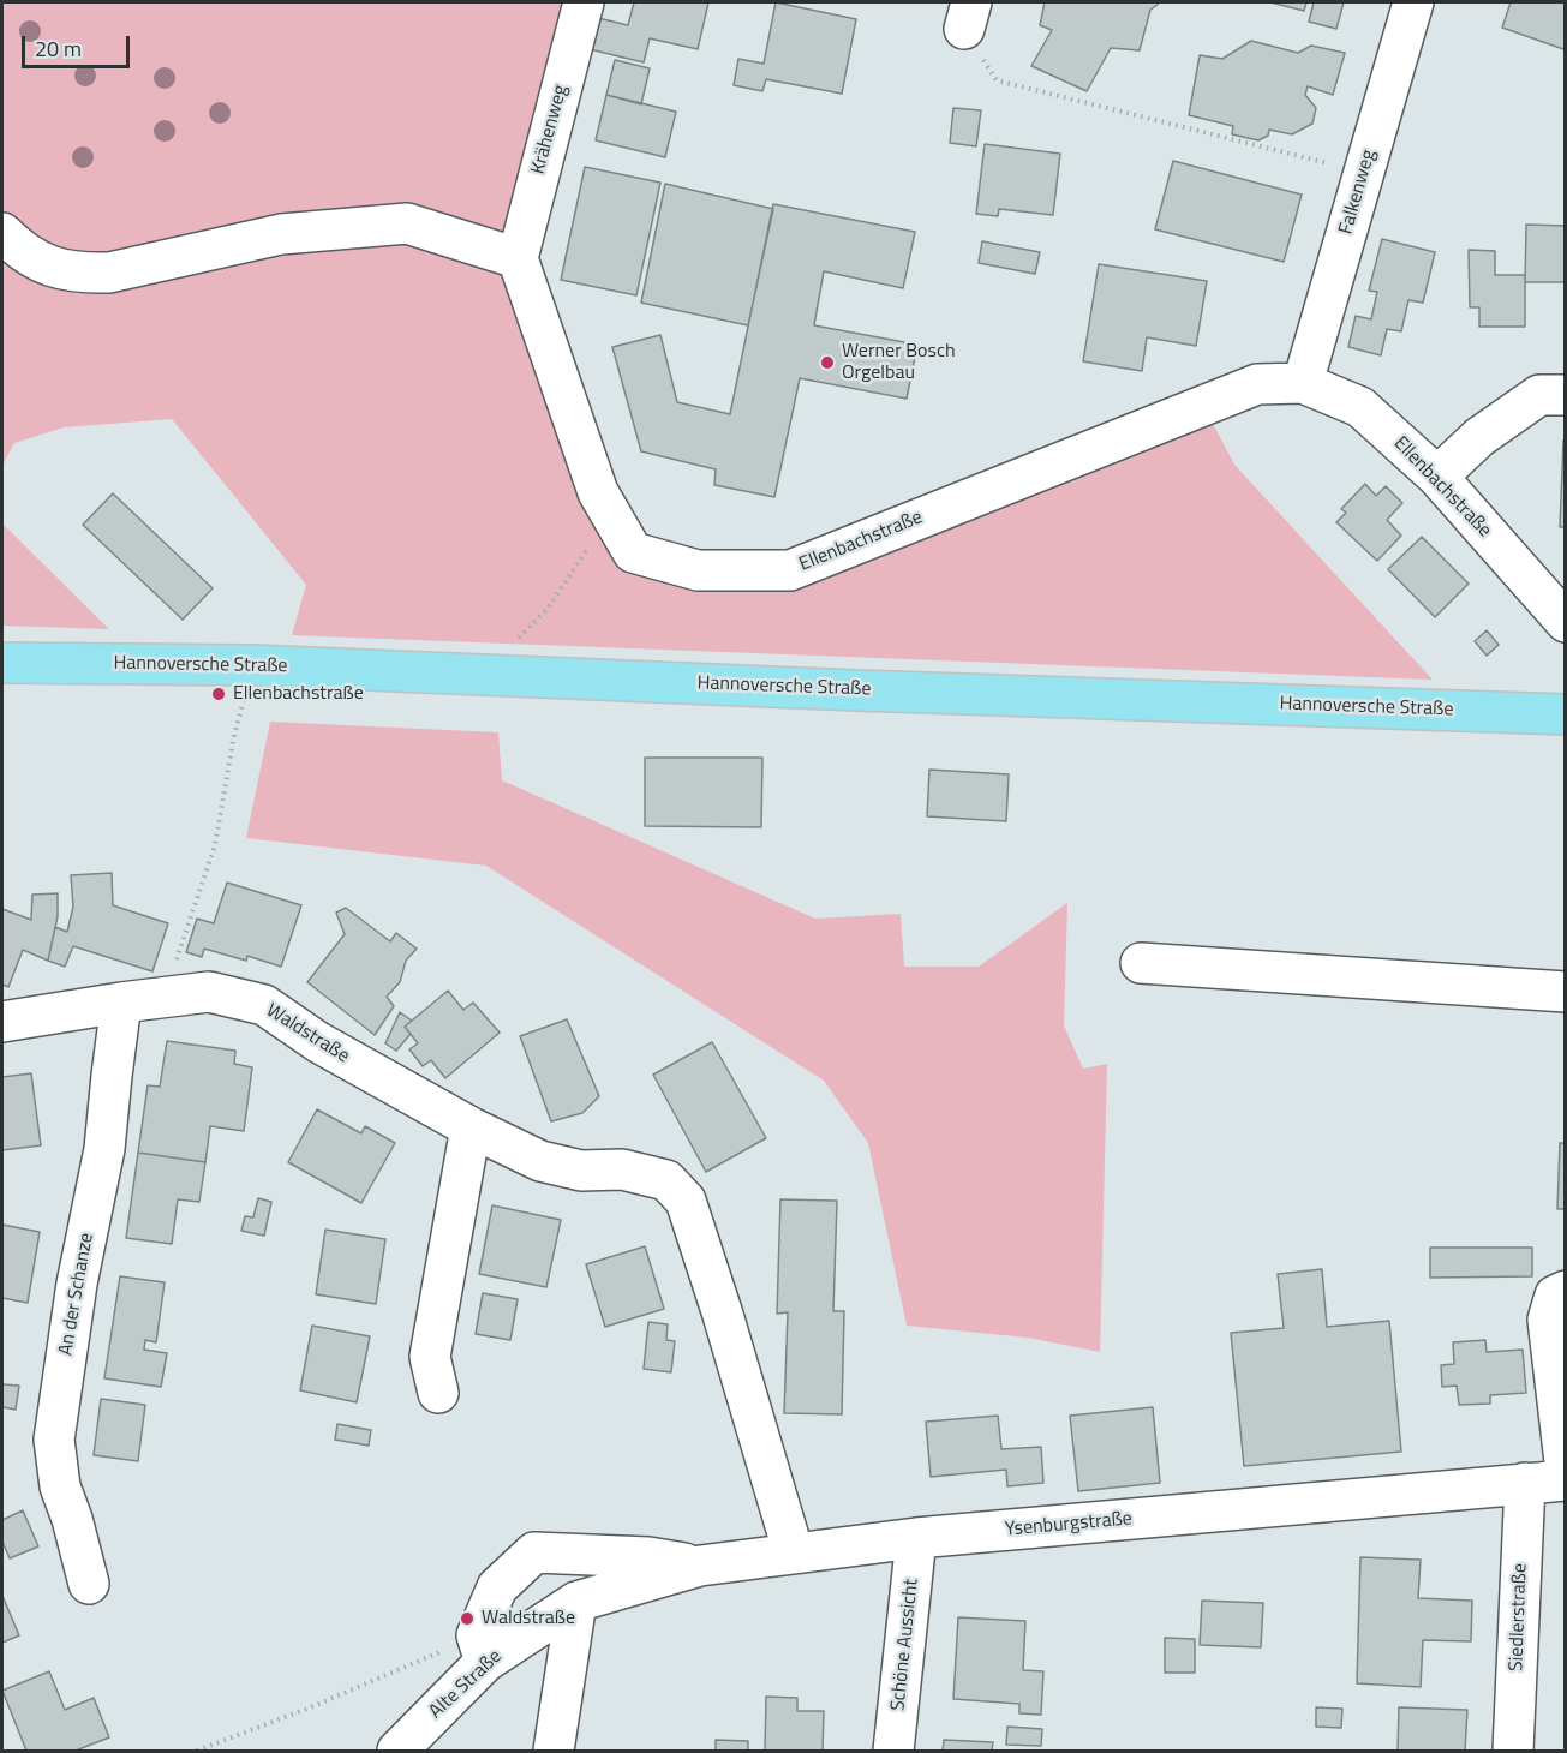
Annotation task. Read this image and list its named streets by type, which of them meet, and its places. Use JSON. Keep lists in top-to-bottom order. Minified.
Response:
{"streets":{"main road":["Hannoversche Straße"],"street":["Krähenweg","Falkenweg","Ellenbachstraße","Waldstraße","An der Schanze","Ysenburgstraße","Siedlerstraße","Schöne Aussicht","Alte Straße"]},"crossings":[["Krähenweg","Ellenbachstraße"],["Falkenweg","Ellenbachstraße"],["Waldstraße","An der Schanze"],["Waldstraße","Ysenburgstraße"],["Ysenburgstraße","Siedlerstraße"],["Ysenburgstraße","Schöne Aussicht"],["Ysenburgstraße","Alte Straße"]],"places":["Werner Bosch Orgelbau","Ellenbachstraße","Waldstraße"],"scale_bar":"20 m"}
